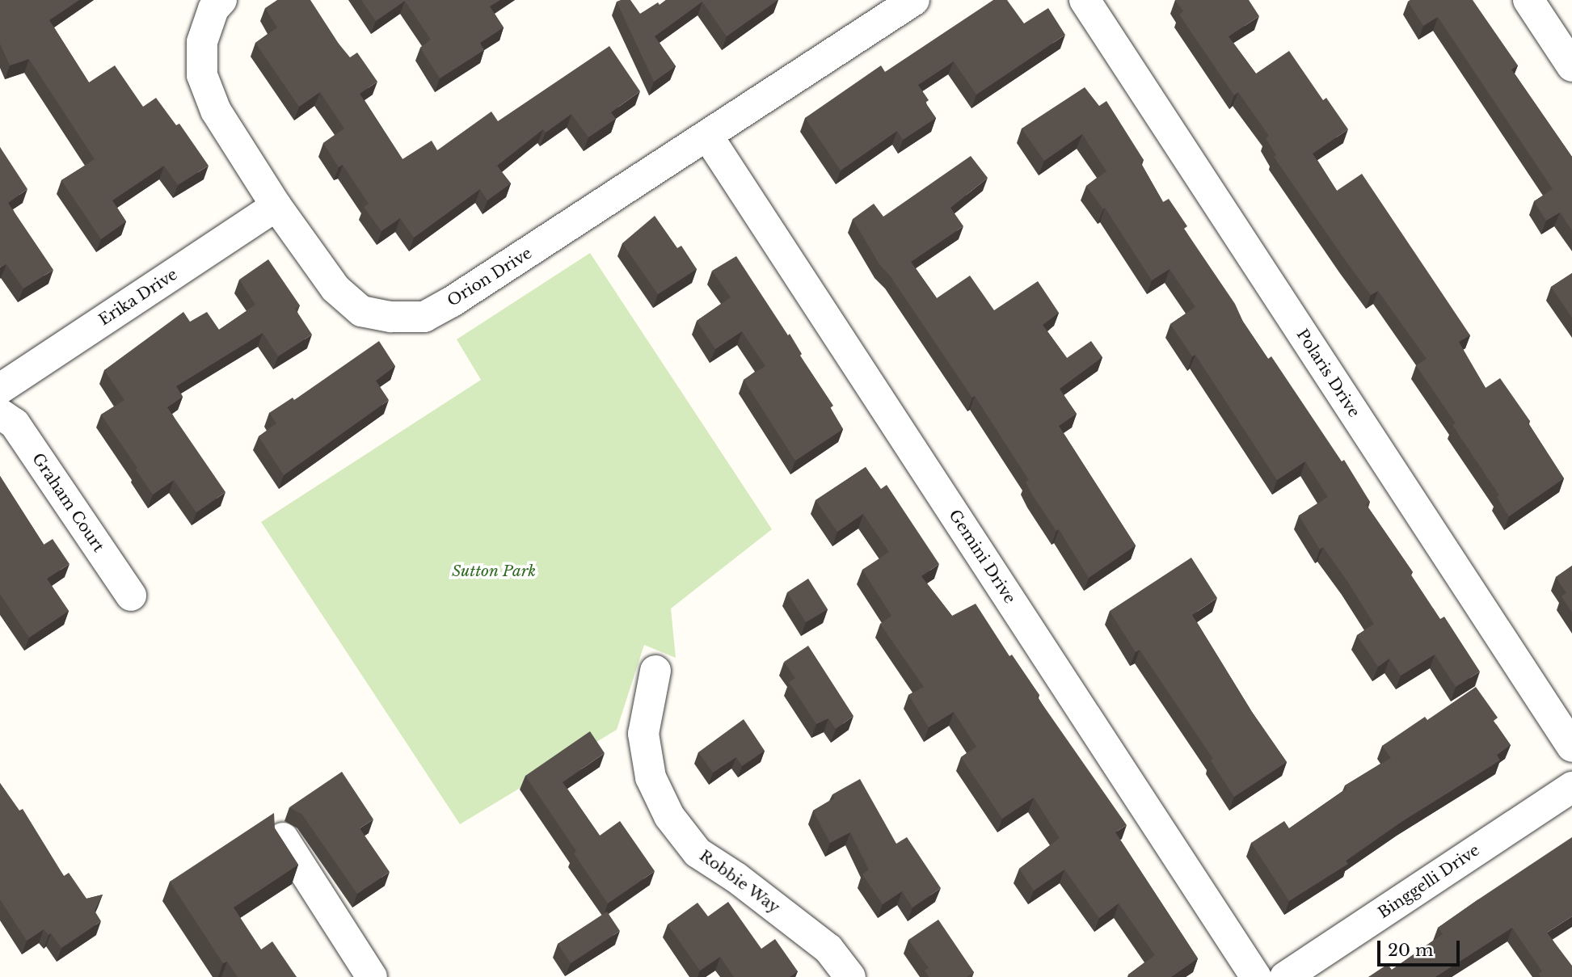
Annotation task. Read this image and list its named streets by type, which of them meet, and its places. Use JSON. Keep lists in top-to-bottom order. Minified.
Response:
{"streets":{"street":["Orion Drive","Erika Drive","Polaris Drive","Graham Court","Gemini Drive","Robbie Way","Binggelli Drive"]},"crossings":[["Orion Drive","Erika Drive"],["Orion Drive","Gemini Drive"]],"parks":["Sutton Park"],"scale_bar":"20 m"}
